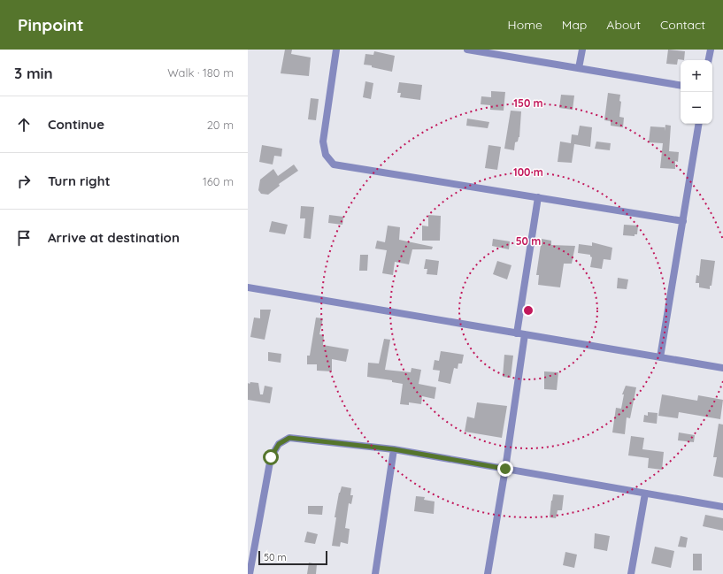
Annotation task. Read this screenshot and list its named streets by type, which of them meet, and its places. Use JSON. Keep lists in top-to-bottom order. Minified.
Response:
{"scale_bar":"50 m","page":{"header":"Pinpoint","nav":["Home","Map","About","Contact"],"heading":["3 min","Walk · 180 m"],"map_buttons":["+","−"],"list":[["Continue","20 m"],["Turn right","160 m"],"Arrive at destination"],"scale":"50 m"},"rings":["150 m","100 m","50 m"]}
